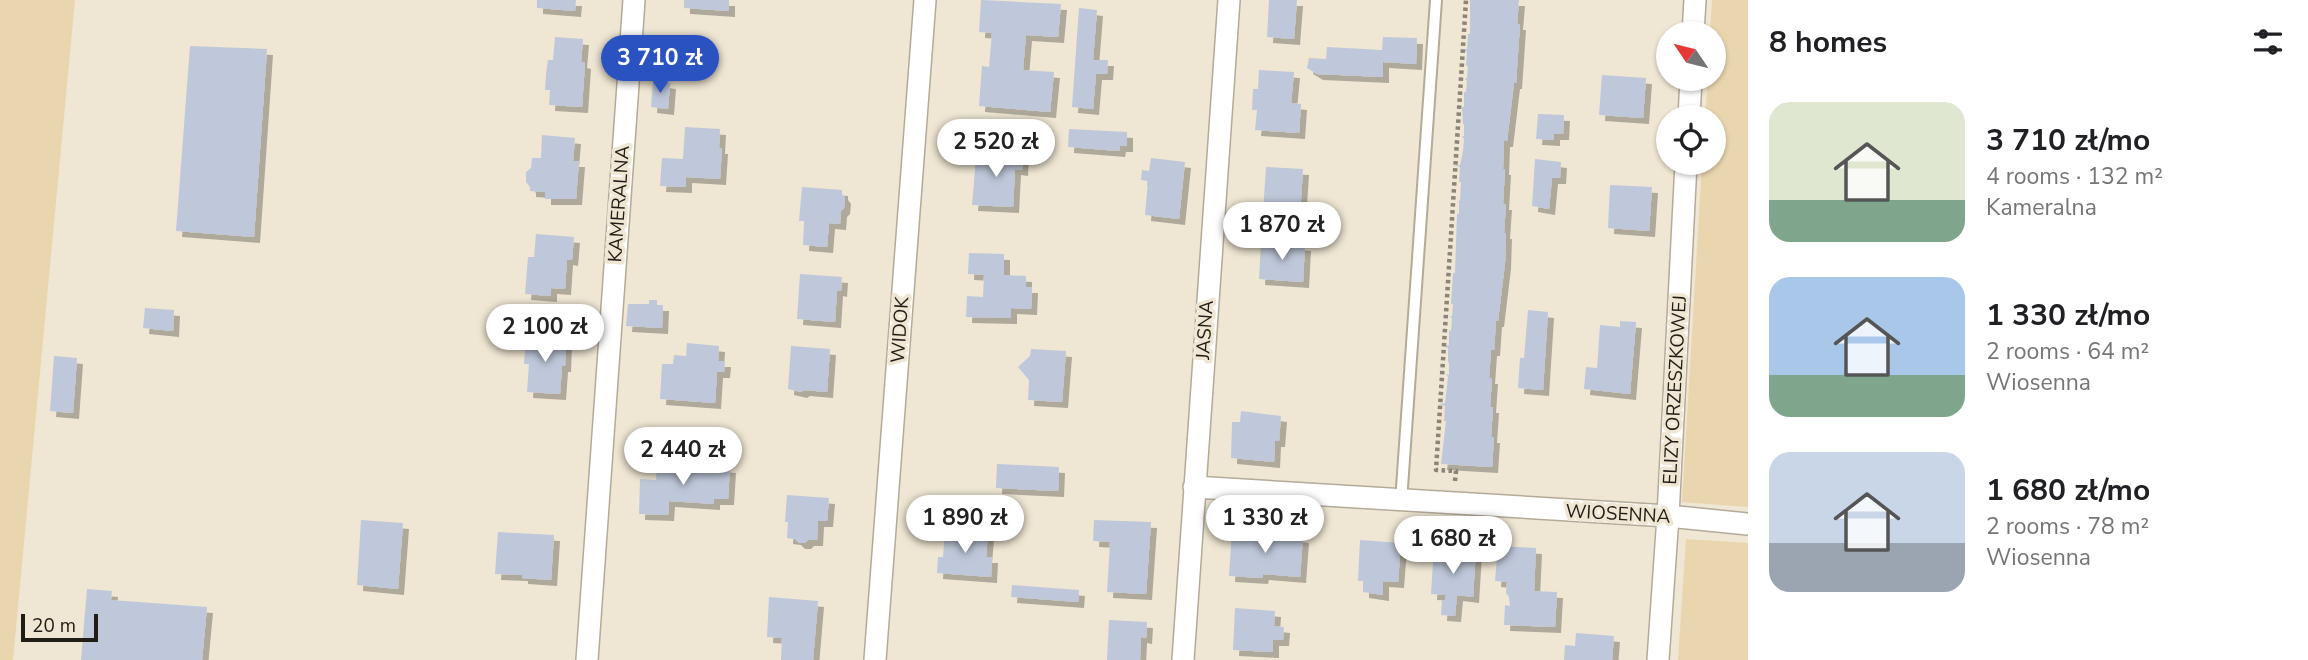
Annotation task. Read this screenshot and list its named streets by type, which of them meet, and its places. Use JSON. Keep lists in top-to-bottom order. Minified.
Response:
{"streets":{"street":["KAMERALNA","WIDOK","JASNA","ELIZY ORZESZKOWEJ","WIOSENNA"]},"crossings":[["JASNA","WIOSENNA"],["ELIZY ORZESZKOWEJ","WIOSENNA"]],"scale_bar":"20 m","north":"top left","page":{"heading":"8 homes","price":["3 710 zł","2 520 zł","1 870 zł","2 100 zł","2 440 zł","1 890 zł","1 330 zł","1 680 zł"],"list":[{"name":"3 710 zł/mo","note":"4 rooms · 132 m² · Kameralna"},{"name":"1 330 zł/mo","note":"2 rooms · 64 m² · Wiosenna"},{"name":"1 680 zł/mo","note":"2 rooms · 78 m² · Wiosenna"}],"scale":"20 m"}}
